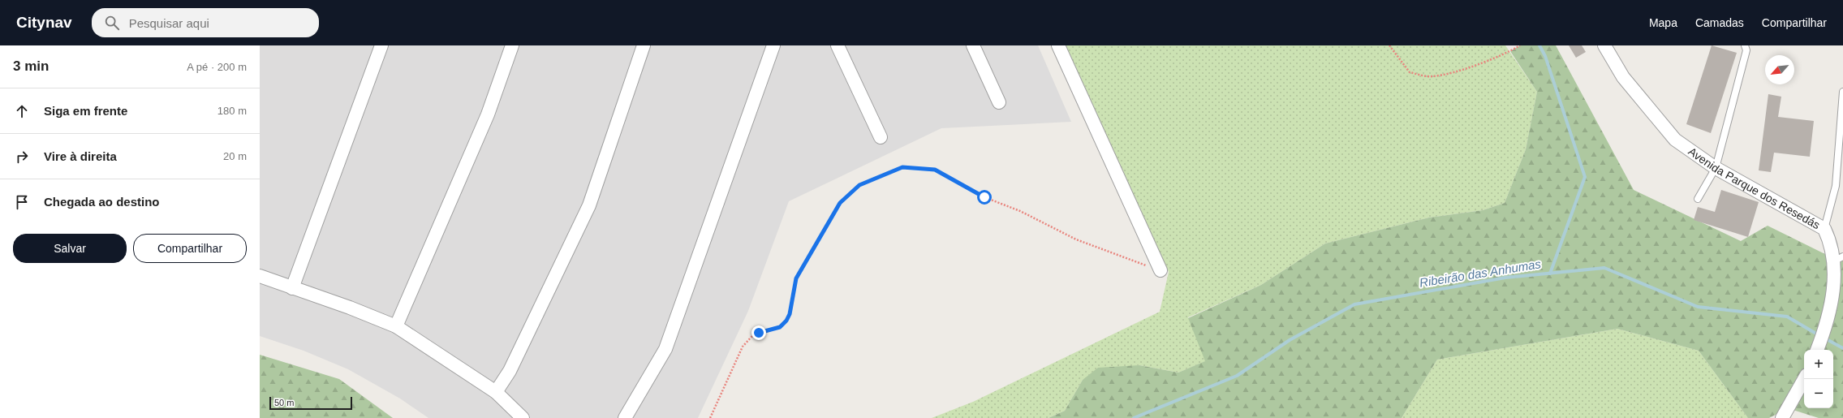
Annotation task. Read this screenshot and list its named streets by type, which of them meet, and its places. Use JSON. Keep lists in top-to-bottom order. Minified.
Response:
{"streets":{"street":["Avenida Parque dos Resedás"]},"water":["Ribeirão das Anhumas"],"scale_bar":"50 m","north":"bottom left","page":{"header":"Citynav","search":"Pesquisar aqui","nav":["Mapa","Camadas","Compartilhar"],"heading":["3 min","A pé · 200 m"],"list":[["Siga em frente","180 m"],["Vire à direita","20 m"],"Chegada ao destino"],"buttons":["Salvar","Compartilhar"],"map_buttons":["+","−"],"scale":"50 m"}}
